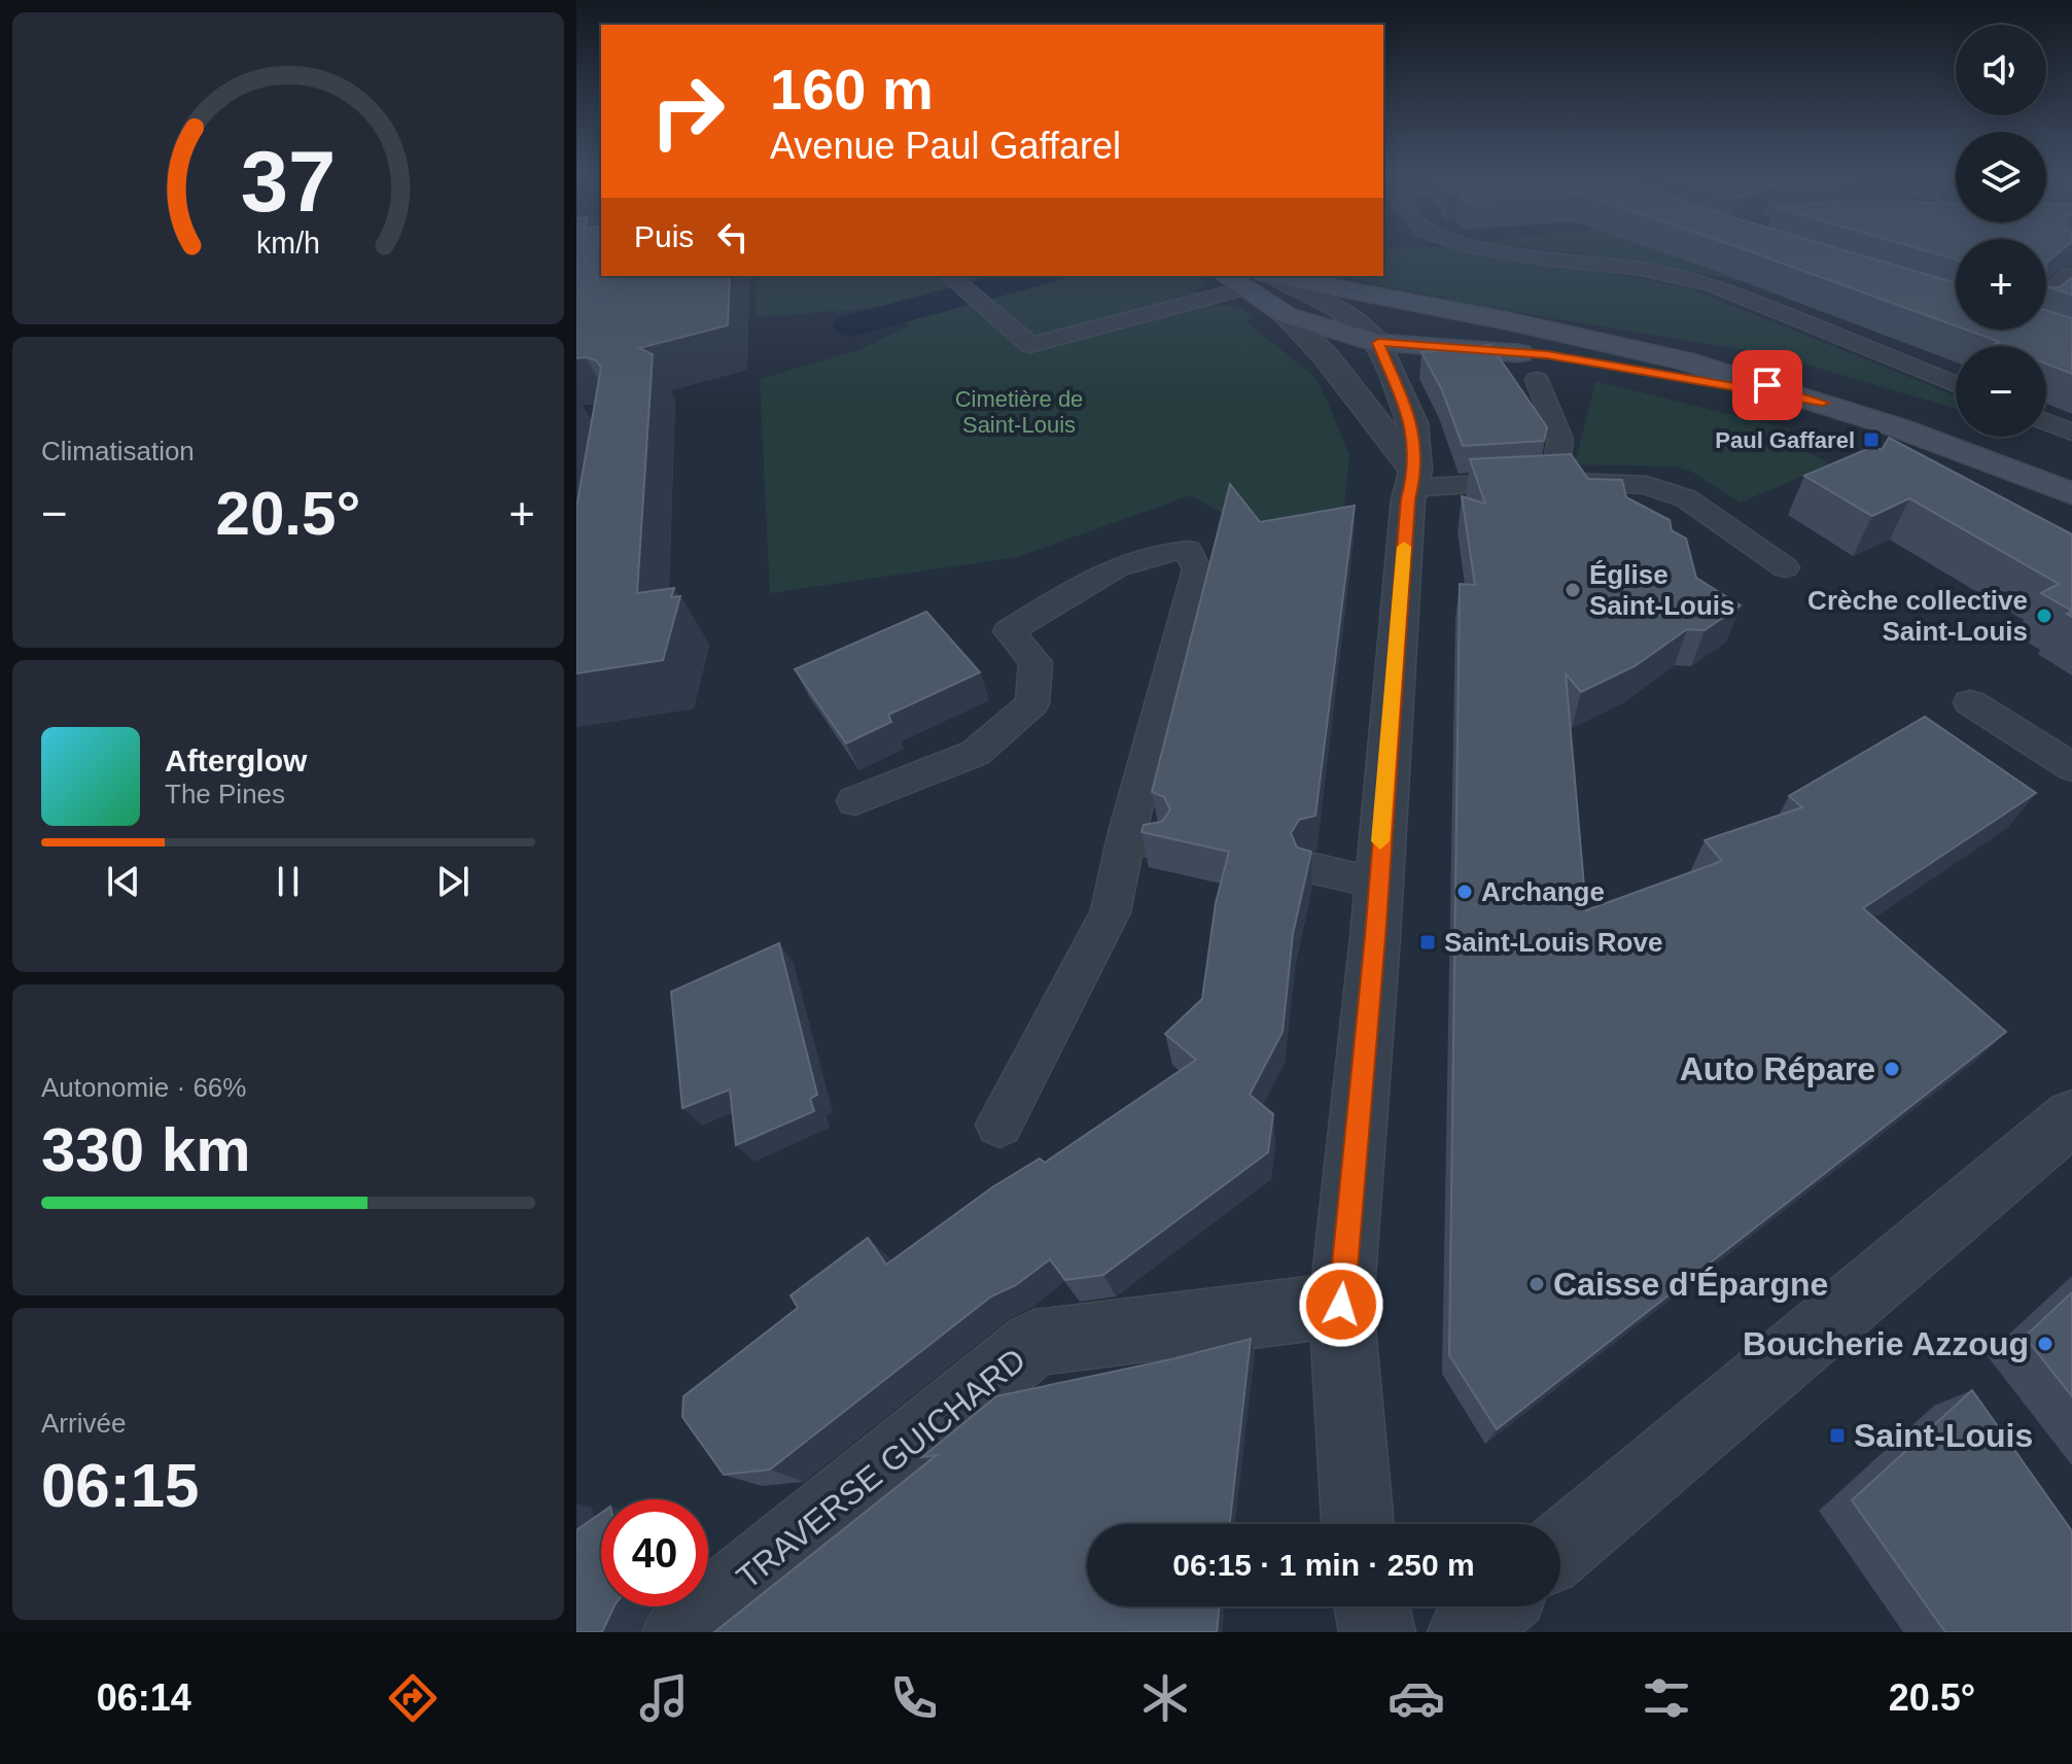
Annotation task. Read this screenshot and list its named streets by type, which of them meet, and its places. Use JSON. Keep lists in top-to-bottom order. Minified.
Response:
{"streets":{"street":["TRAVERSE GUICHARD"]},"parks":["Cimetière de Saint-Louis"],"places":{"transit":["Paul Gaffarel","Saint-Louis Rove","Saint-Louis"],"other":["Église Saint-Louis","Crèche collective Saint-Louis","Archange","Auto Répare","Caisse d'Épargne","Boucherie Azzoug"]},"page":{"map_buttons":["+","−"],"turn":["160 m","Avenue Paul Gaffarel"],"then":"Puis","tile":["Climatisation",["Autonomie · 66%","330 km"],["Arrivée","06:15"]],"heat":["−","20.5°","+"],"song":["Afterglow","The Pines"],"limit":"40","trip":"06:15 · 1 min · 250 m","tabs":["06:14","20.5°"],"gauge":["37","km/h"]}}
